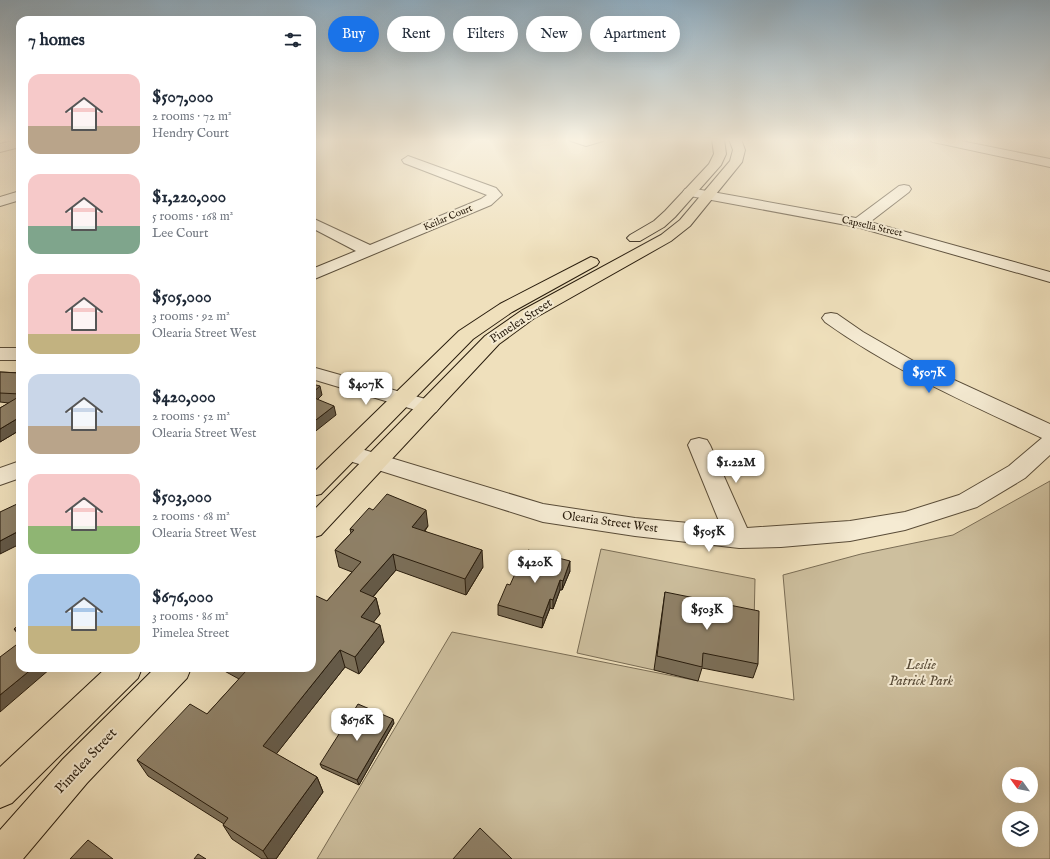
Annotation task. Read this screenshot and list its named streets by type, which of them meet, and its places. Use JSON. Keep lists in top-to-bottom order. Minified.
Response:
{"streets":{"main road":["Pimelea Street"],"street":["Keilar Court","Capsella Street","Olearia Street West"]},"crossings":[["Capsella Street","Pimelea Street"],["Pimelea Street","Olearia Street West"]],"parks":["Leslie Patrick Park"],"north":"top left","page":{"chip":["Buy","Rent","Filters","New","Apartment"],"heading":"7 homes","list":[{"name":"$507,000","note":"2 rooms · 72 m² · Hendry Court"},{"name":"$1,220,000","note":"5 rooms · 168 m² · Lee Court"},{"name":"$505,000","note":"3 rooms · 92 m² · Olearia Street West"},{"name":"$420,000","note":"2 rooms · 52 m² · Olearia Street West"},{"name":"$503,000","note":"2 rooms · 68 m² · Olearia Street West"},{"name":"$676,000","note":"3 rooms · 86 m² · Pimelea Street"}],"price":["$507K","$407K","$1.22M","$505K","$420K","$503K","$676K"]}}
